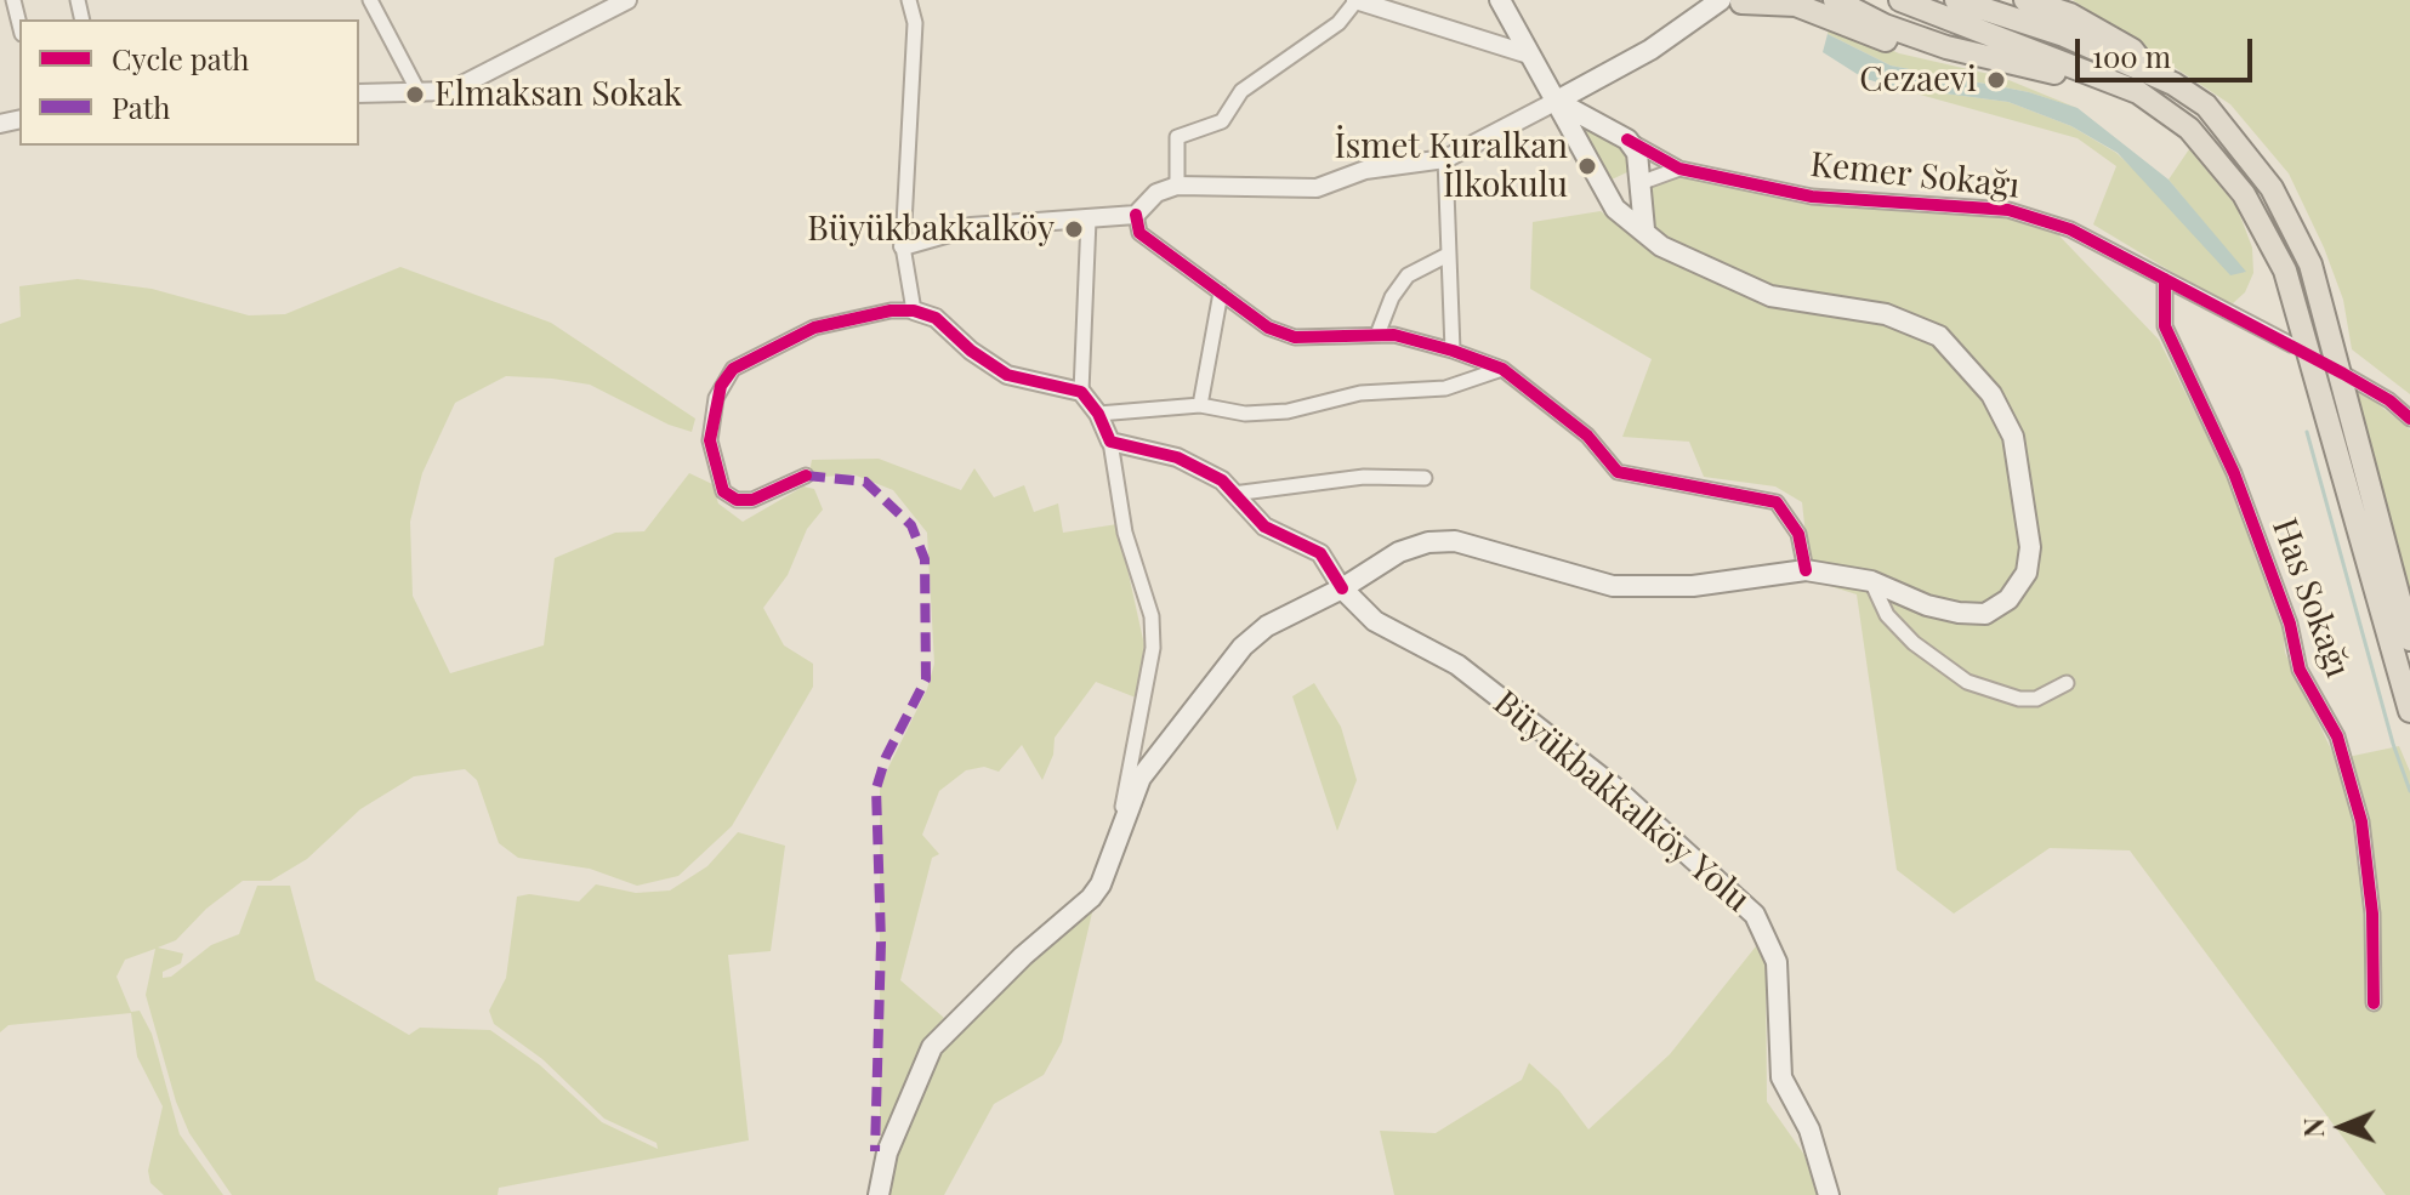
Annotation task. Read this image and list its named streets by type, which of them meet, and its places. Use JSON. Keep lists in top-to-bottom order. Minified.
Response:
{"streets":{"main road":["Kemer Sokağı","Büyükbakkalköy Yolu"],"street":["Has Sokağı"]},"crossings":[["Kemer Sokağı","Has Sokağı"]],"places":["Cezaevi","Elmaksan Sokak","İsmet Kuralkan İlkokulu","Büyükbakkalköy"],"legend":["Cycle path","Path"],"scale_bar":"100 m","north":"left"}
